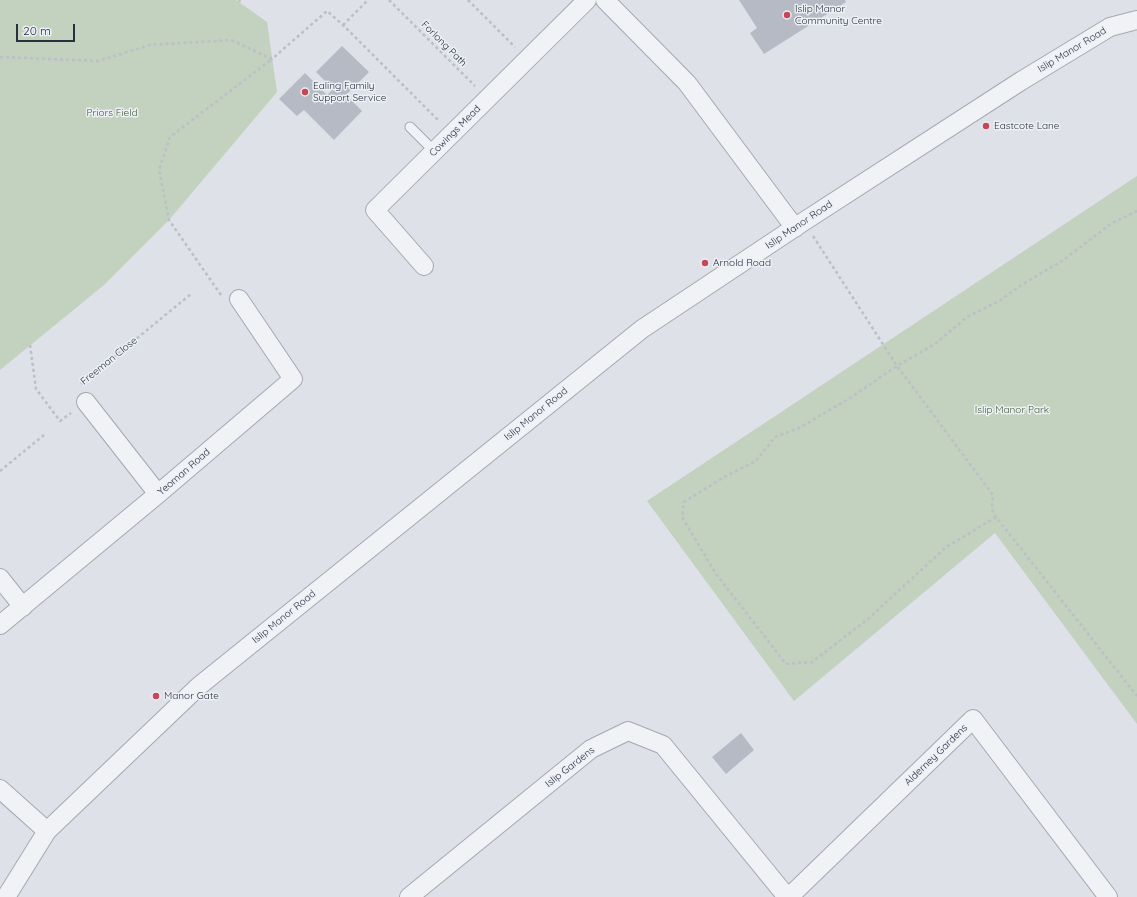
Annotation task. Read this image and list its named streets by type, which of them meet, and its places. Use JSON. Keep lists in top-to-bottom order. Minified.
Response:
{"streets":{"street":["Islip Manor Road","Cowings Mead","Yeoman Road","Alderney Gardens","Islip Gardens"],"path":["Forlong Path","Freeman Close"]},"crossings":[["Forlong Path","Cowings Mead"],["Alderney Gardens","Islip Gardens"]],"parks":["Priors Field","Islip Manor Park"],"places":["Islip Manor Community Centre","Ealing Family Support Service","Eastcote Lane","Arnold Road","Manor Gate"],"scale_bar":"20 m"}
